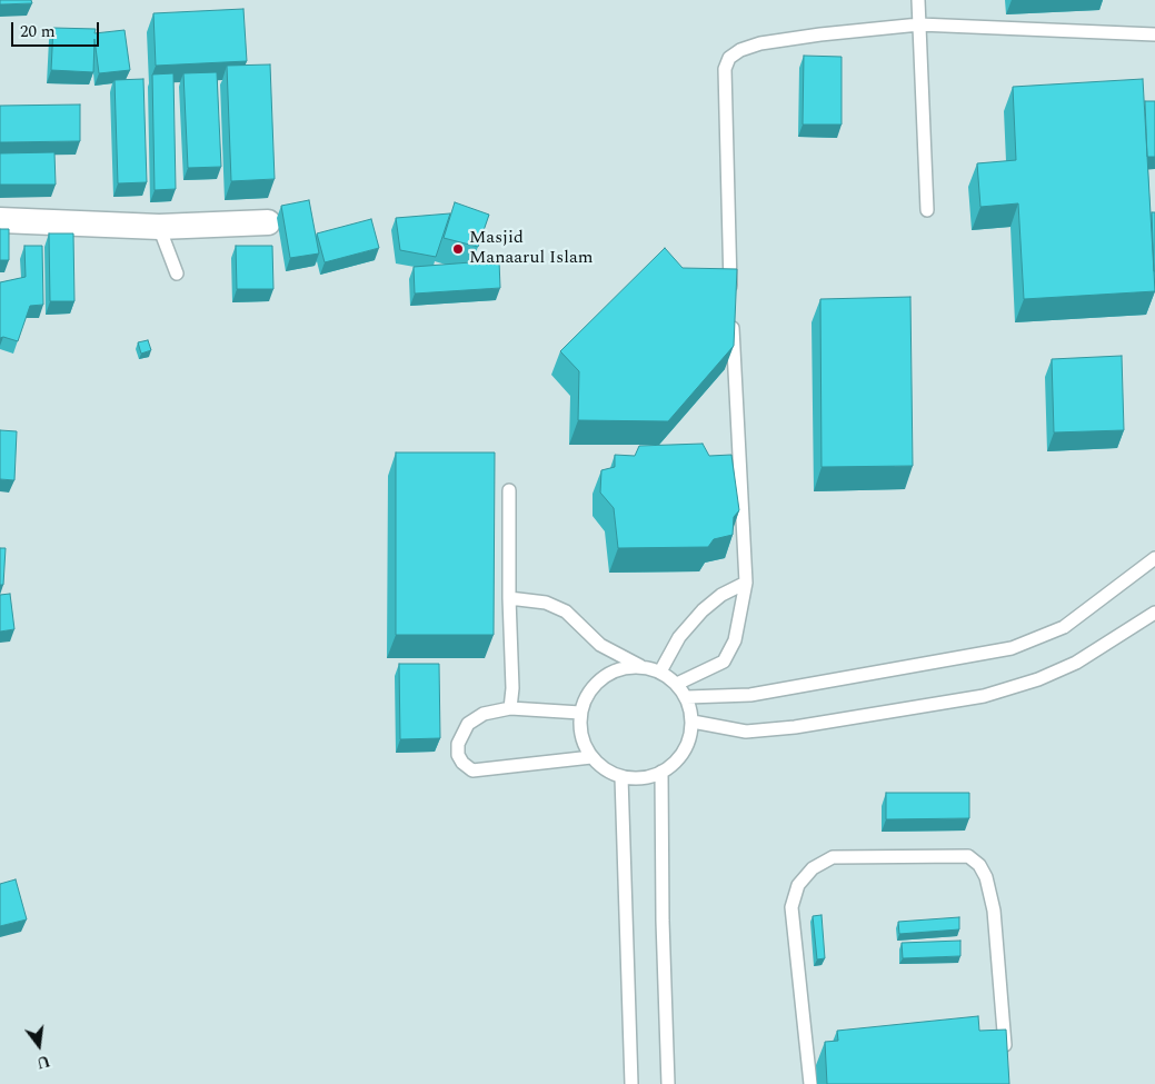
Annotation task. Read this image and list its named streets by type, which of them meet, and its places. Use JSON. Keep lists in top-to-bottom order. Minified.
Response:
{"places":["Masjid Manaarul Islam"],"scale_bar":"20 m","north":"bottom"}
